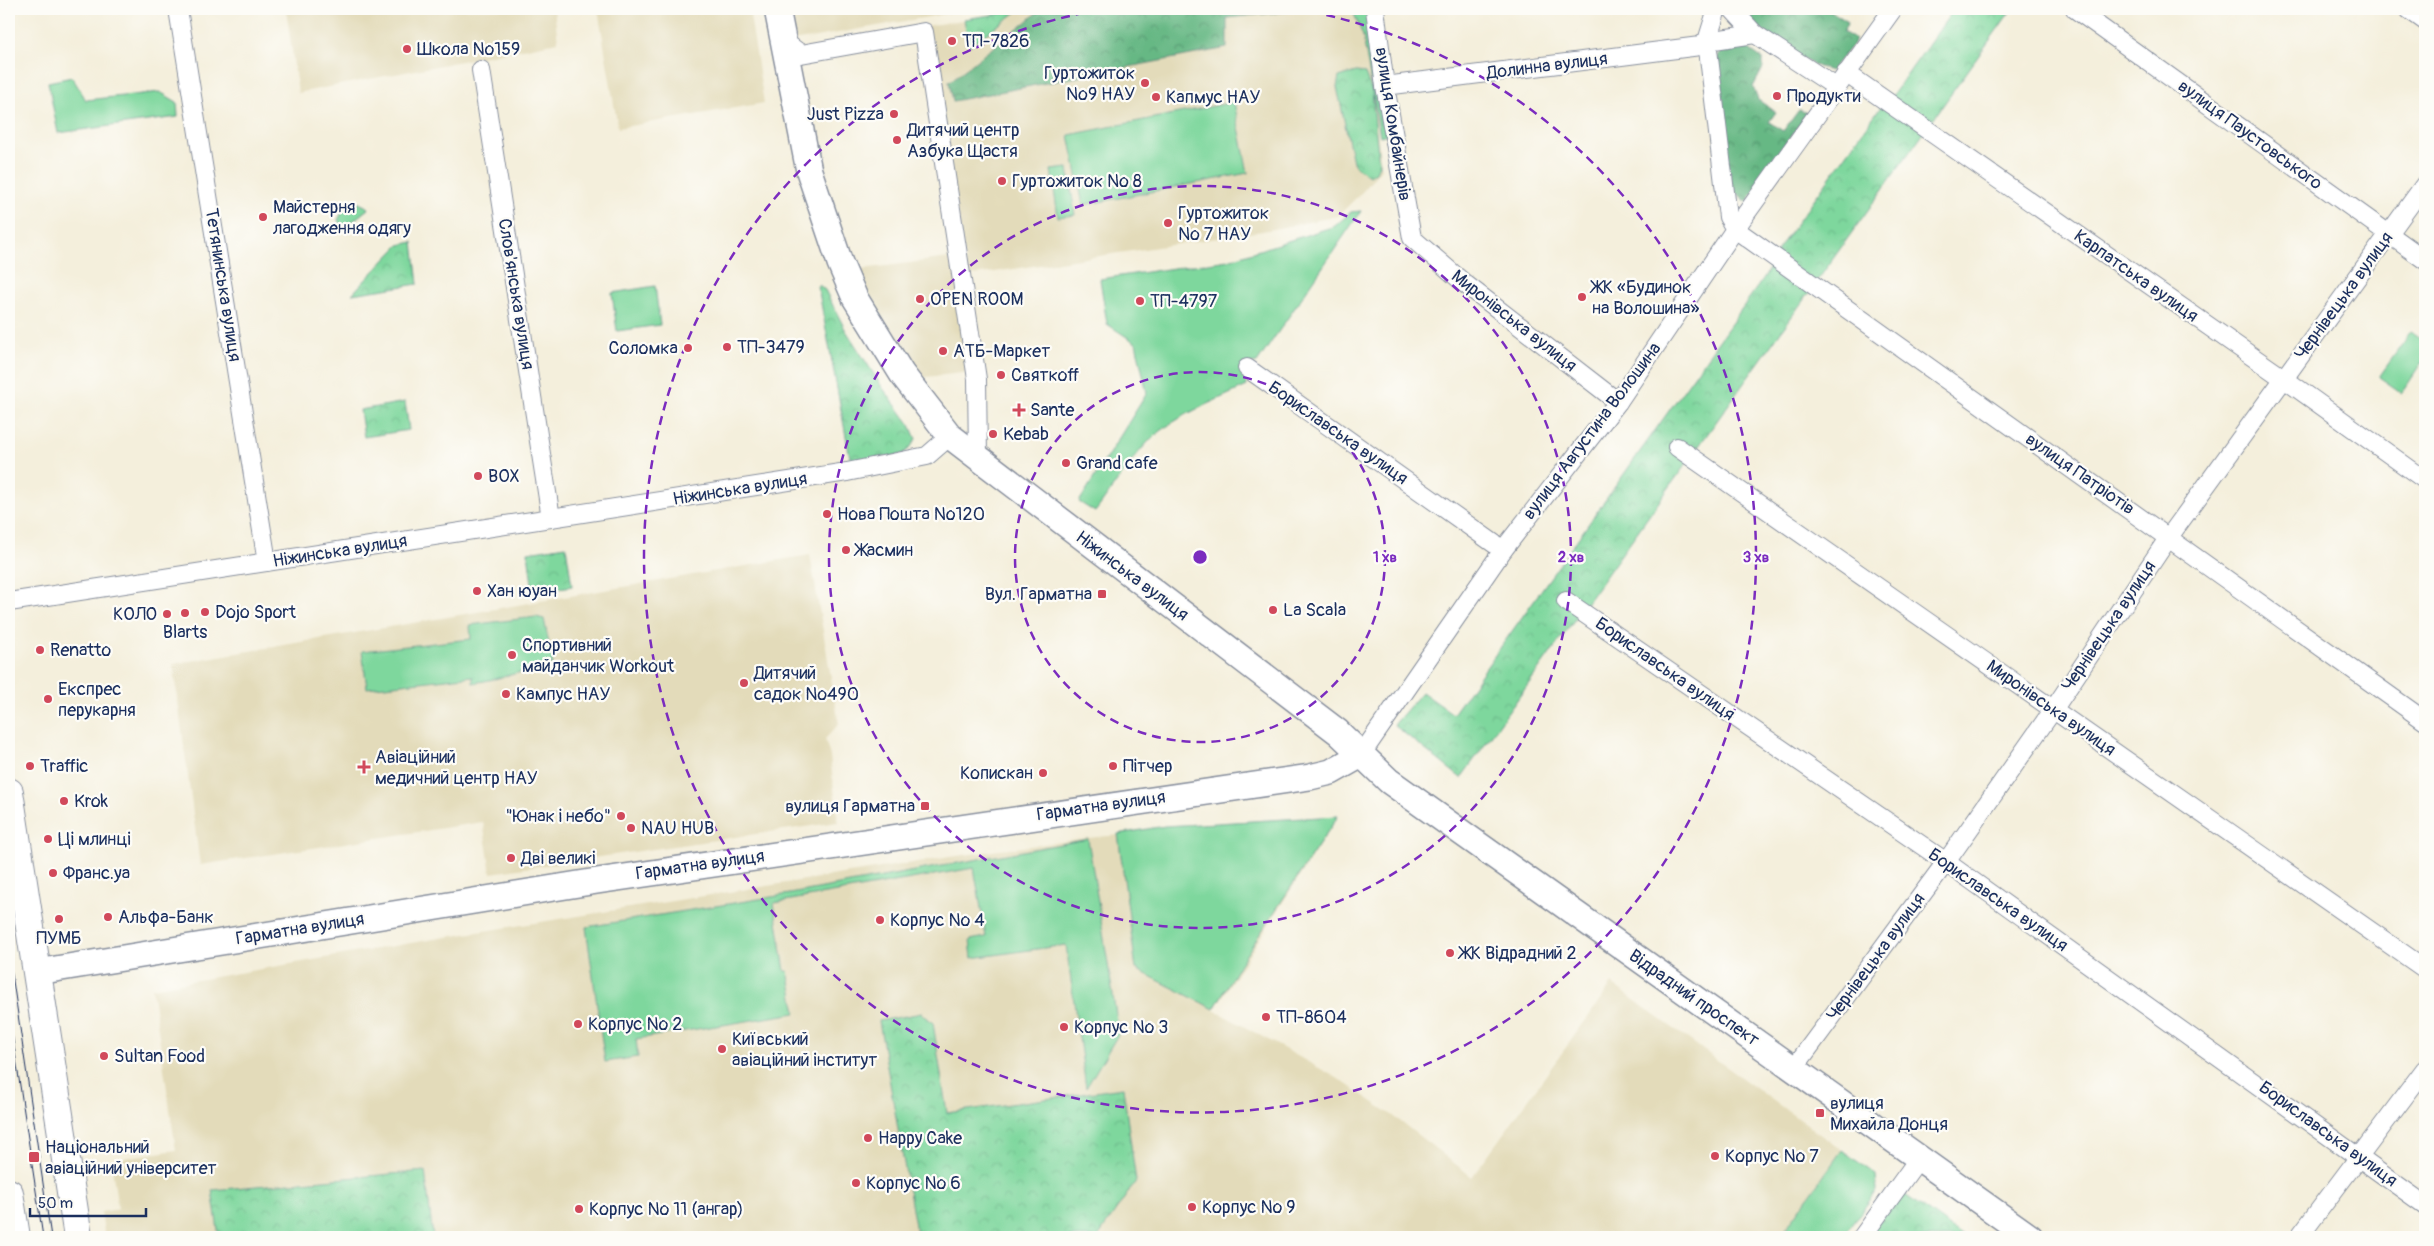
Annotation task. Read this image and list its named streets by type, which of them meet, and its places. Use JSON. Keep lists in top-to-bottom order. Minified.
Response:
{"streets":{"main road":["Ніжинська вулиця","Гарматна вулиця","Відрадний проспект"],"street":["Долинна вулиця","вулиця Комбайнерів","вулиця Паустовського","Карпатська вулиця","Тетянинська вулиця","Слов'янська вулиця","Чернівецька вулиця","Миронівська вулиця","вулиця Августина Волошина","Бориславська вулиця","вулиця Патріотів"]},"crossings":[["Долинна вулиця","вулиця Комбайнерів"],["Долинна вулиця","Карпатська вулиця"],["вулиця Комбайнерів","Миронівська вулиця"],["вулиця Паустовського","Чернівецька вулиця"],["Карпатська вулиця","Чернівецька вулиця"],["Карпатська вулиця","вулиця Августина Волошина"],["Тетянинська вулиця","Ніжинська вулиця"],["Слов'янська вулиця","Ніжинська вулиця"],["Чернівецька вулиця","Миронівська вулиця"],["Чернівецька вулиця","Бориславська вулиця"],["Чернівецька вулиця","вулиця Патріотів"],["Чернівецька вулиця","Відрадний проспект"],["Миронівська вулиця","вулиця Августина Волошина"],["вулиця Августина Волошина","Бориславська вулиця"],["вулиця Августина Волошина","вулиця Патріотів"],["вулиця Августина Волошина","Ніжинська вулиця"],["вулиця Августина Волошина","Гарматна вулиця"],["вулиця Августина Волошина","Відрадний проспект"],["Ніжинська вулиця","Гарматна вулиця"],["Ніжинська вулиця","Відрадний проспект"],["Гарматна вулиця","Відрадний проспект"]],"places":{"other":["ТП-7826","Школа №159","Гуртожиток №9 НАУ","Продукти","Капмус НАУ","Just Pizza","Дитячий центр Азбука Щастя","Гуртожиток № 8","Майстерня лагодження одягу","Гуртожиток № 7 НАУ","ЖК «Будинок на Волошина»","OPEN ROOM","ТП-4797","ТП-3479","Соломка","АТБ-Маркет","Святкоff","Kebab","Grand cafe","BOX","Нова Пошта №120","Жасмин","Хан юуан","La Scala","Dojo Sport","Blarts","КОЛО","Renatto","Спортивний майданчик Workout","Дитячий садок №490","Кампус НАУ","Експрес перукарня","Traffic","Пітчер","Копискан","Krok","\"Юнак і небо\"","NAU HUB","Ці млинці","Дві великі","Франс.уа","Альфа-Банк","ПУМБ","Корпус № 4","ЖК Відрадний 2","ТП-8604","Корпус № 2","Корпус № 3","Київський авіаційний інститут","Sultan Food","Happy Cake","Корпус № 7","Корпус № 6","Корпус № 9","Корпус № 11 (ангар)"],"health":["Sante","Авіаційний медичний центр НАУ"],"transit":["Вул. Гарматна","вулиця Гарматна","вулиця Михайла Донця","Національний авіаційний університет"]},"scale_bar":"50 m","rings":["1 хв","2 хв","3 хв"]}
